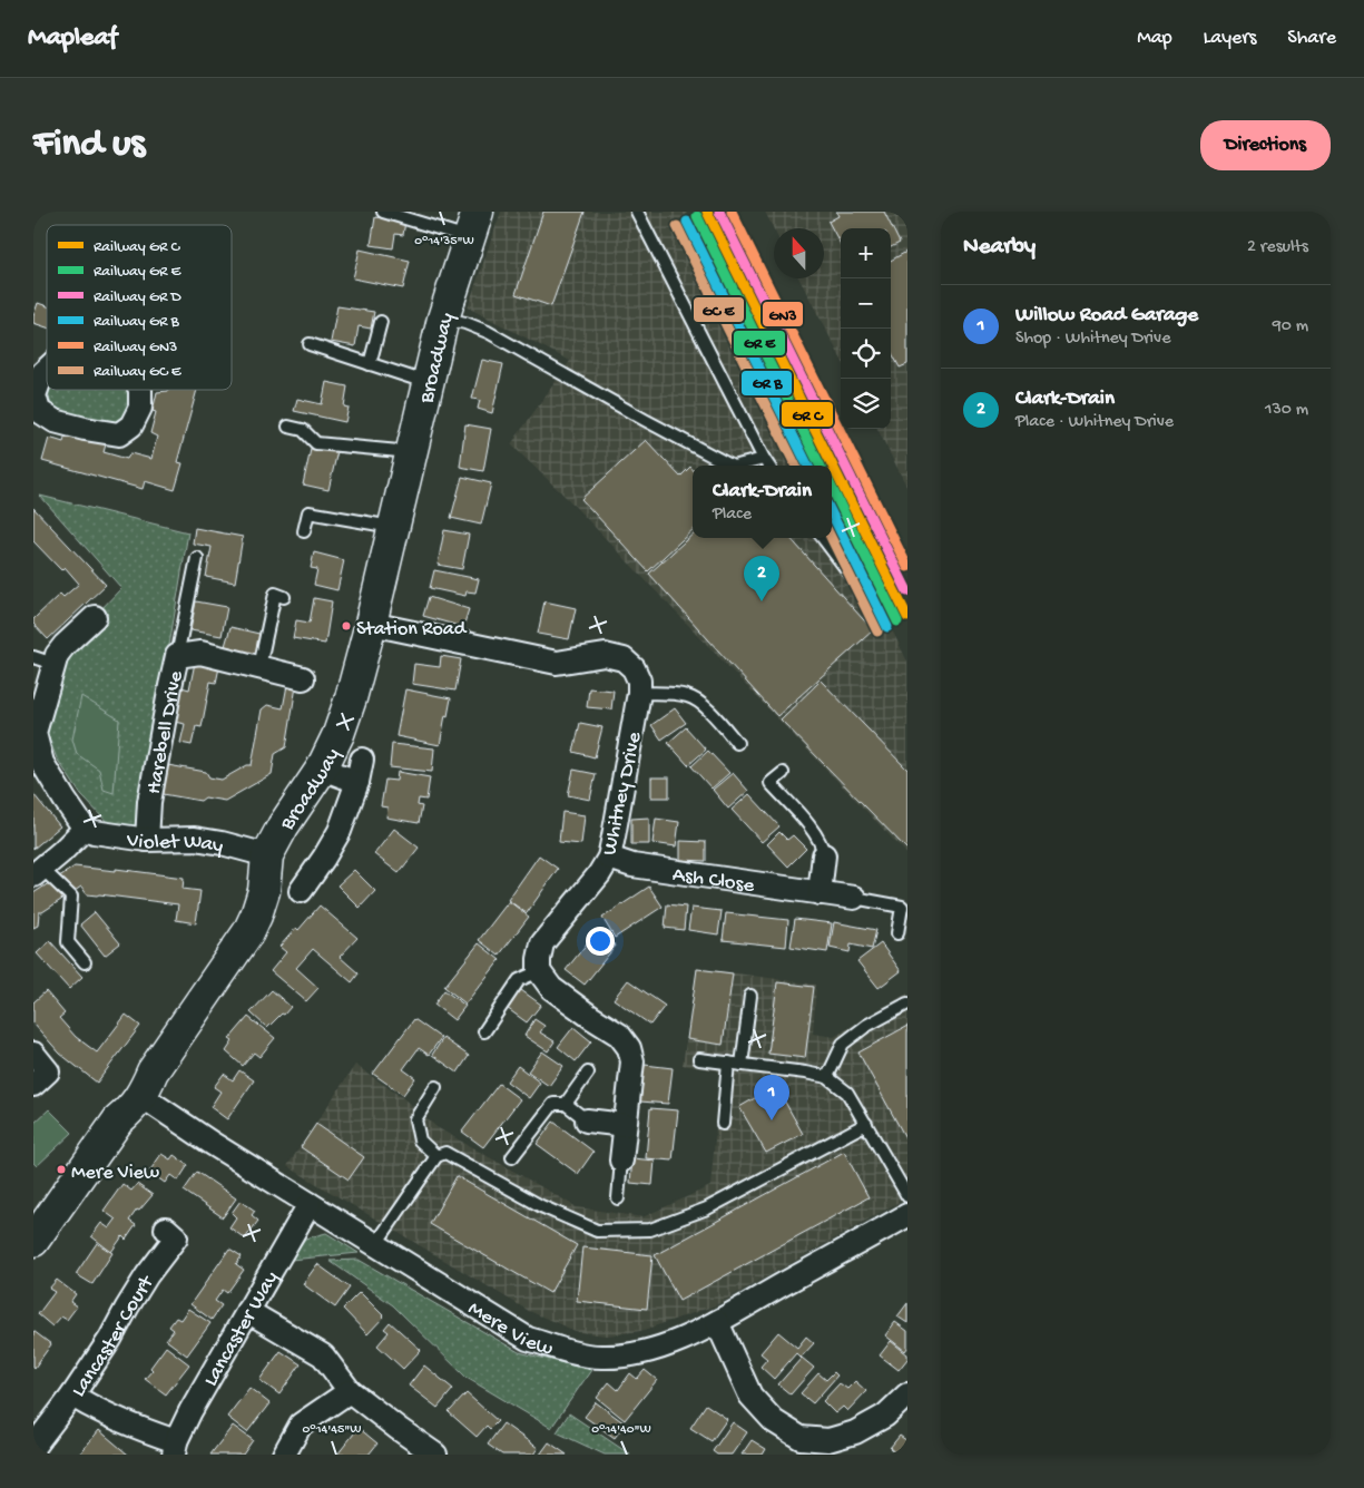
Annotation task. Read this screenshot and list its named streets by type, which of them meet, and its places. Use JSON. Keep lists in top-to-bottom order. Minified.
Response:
{"streets":{"main road":["Broadway"],"street":["Harebell Drive","Whitney Drive","Violet Way","Ash Close","Mere View","Lancaster Way","Lancaster Court"]},"crossings":[["Broadway","Whitney Drive"],["Broadway","Violet Way"],["Broadway","Mere View"],["Harebell Drive","Violet Way"],["Whitney Drive","Ash Close"],["Mere View","Lancaster Way"],["Lancaster Way","Lancaster Court"]],"places":["Station Road","Mere View"],"lines":["rail line GN3"],"legend":["Railway GR C","Railway GR E","Railway GR D","Railway GR B","Railway GN3","Railway GC E"],"north":"top","page":{"header":"Mapleaf","nav":["Map","Layers","Share"],"buttons":"Directions","title":"Find us","heading":["Nearby","2 results"],"map_buttons":["+","−"],"list":[{"mark":"1","name":"Willow Road Garage","note":"Shop · Whitney Drive","value":"90 m"},{"mark":"2","name":"Clark-Drain","note":"Place · Whitney Drive","value":"130 m"}],"popup":["Clark-Drain","Place"],"pins":["2","1"]},"coordinates":["0°14'35\"W","0°14'45\"W","0°14'40\"W"]}
